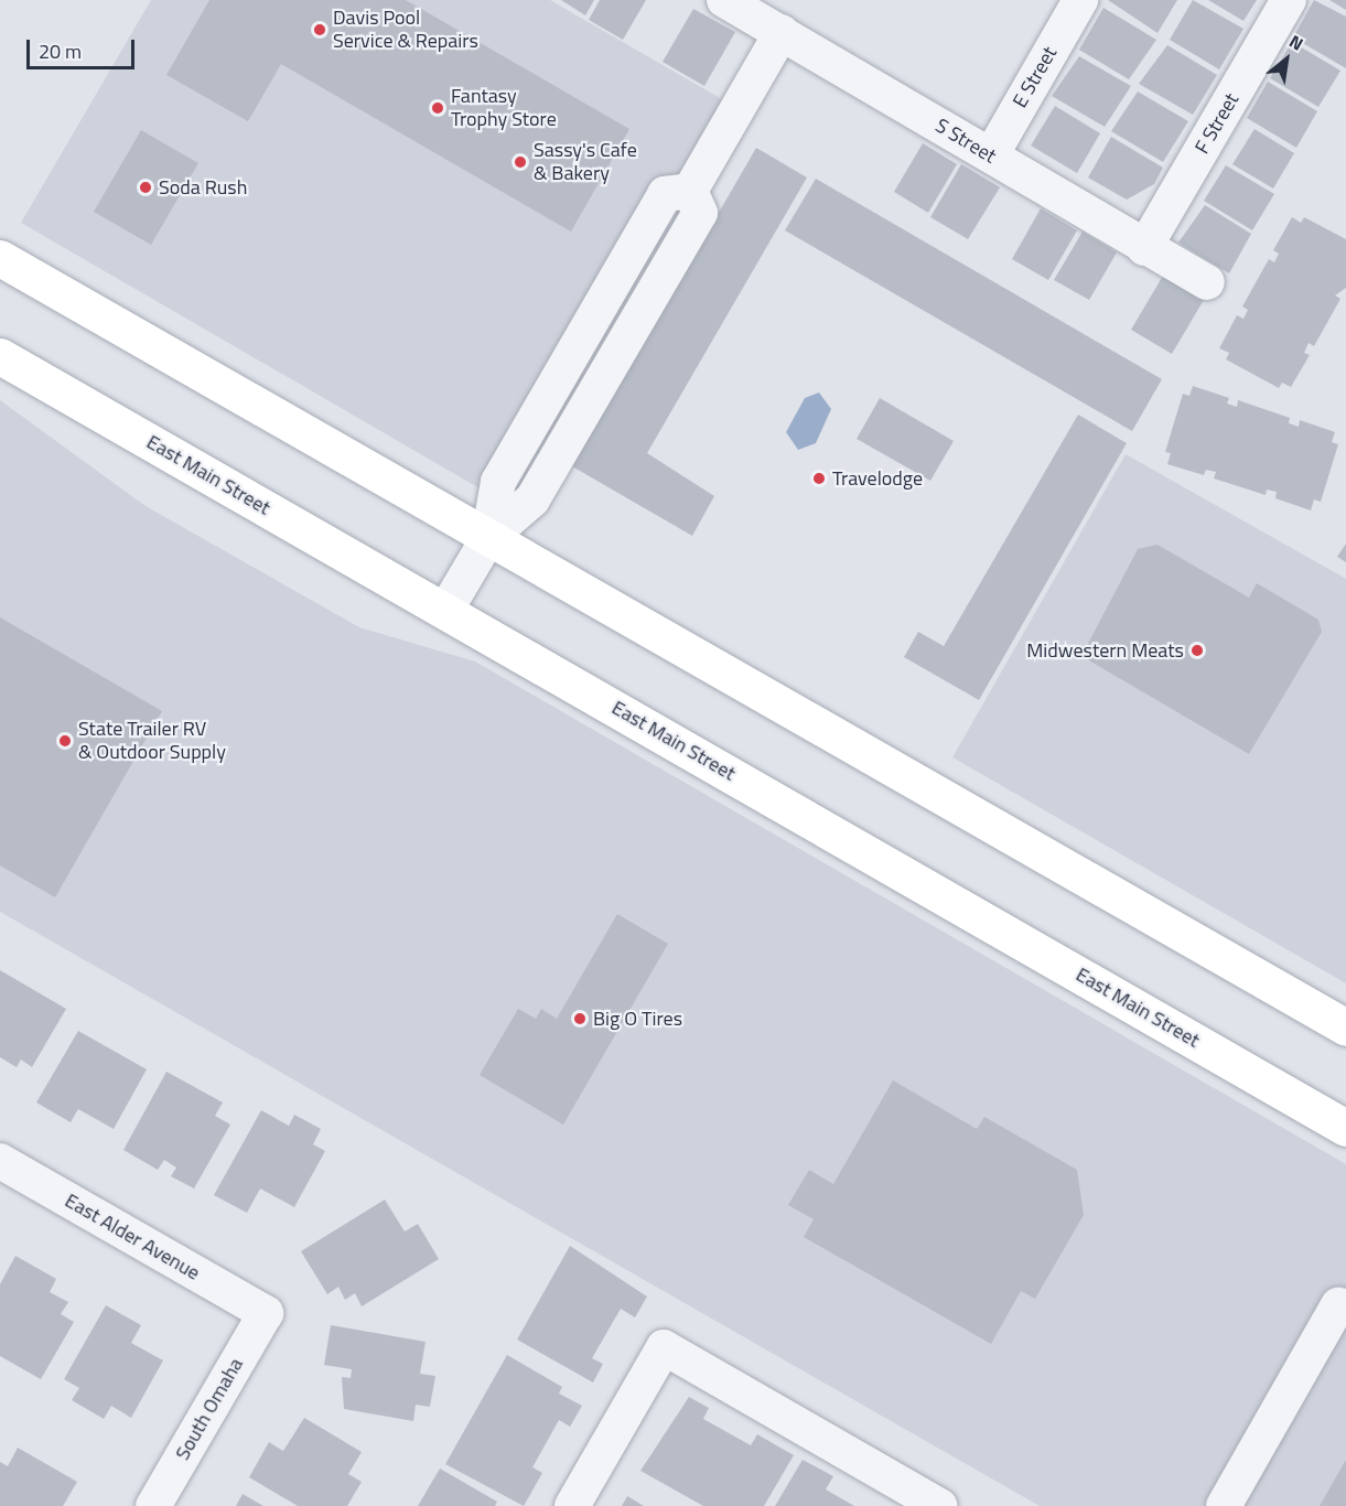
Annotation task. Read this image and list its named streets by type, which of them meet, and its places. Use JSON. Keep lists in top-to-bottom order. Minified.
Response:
{"streets":{"main road":["East Main Street"],"street":["E Street","F Street","S Street","East Alder Avenue","South Omaha"]},"crossings":[["E Street","S Street"],["F Street","S Street"],["East Alder Avenue","South Omaha"]],"places":["Davis Pool Service & Repairs","Fantasy Trophy Store","Sassy's Cafe & Bakery","Soda Rush","Travelodge","Midwestern Meats","State Trailer RV & Outdoor Supply","Big O Tires"],"scale_bar":"20 m","north":"top right"}
